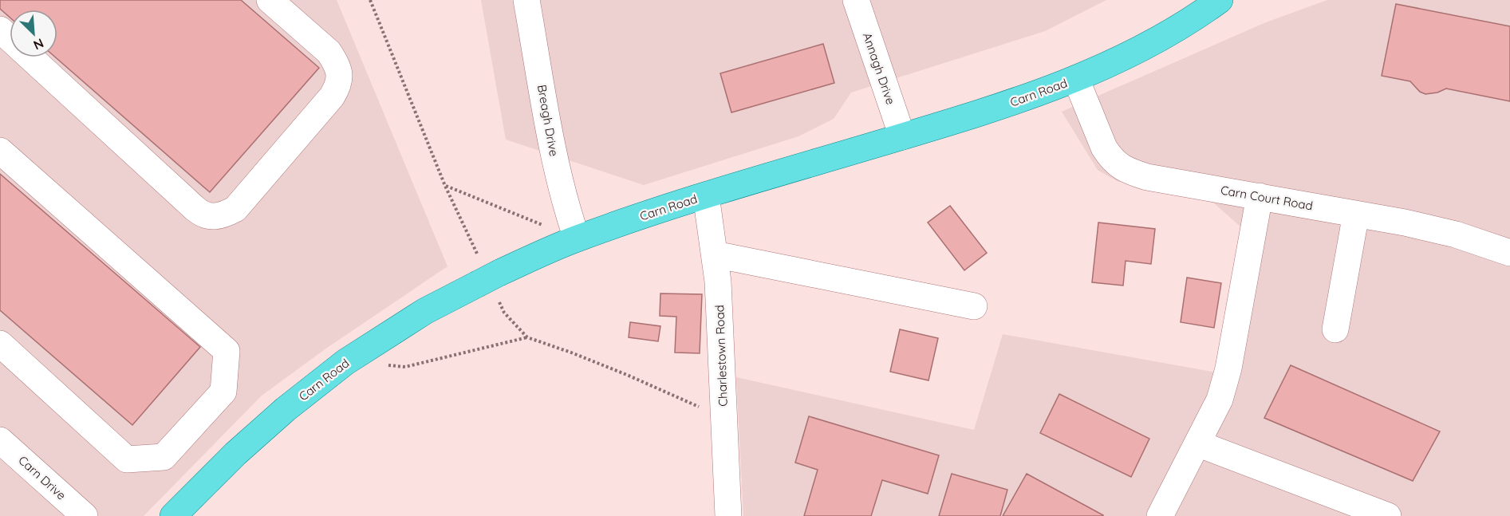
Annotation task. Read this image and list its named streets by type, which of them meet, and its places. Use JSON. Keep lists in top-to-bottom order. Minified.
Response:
{"streets":{"main road":["Carn Road"],"street":["Annagh Drive","Breagh Drive","Carn Court Road","Charlestown Road","Carn Drive"]},"crossings":[["Annagh Drive","Carn Road"],["Carn Road","Breagh Drive"],["Carn Road","Carn Court Road"],["Carn Road","Charlestown Road"]],"north":"bottom right"}
